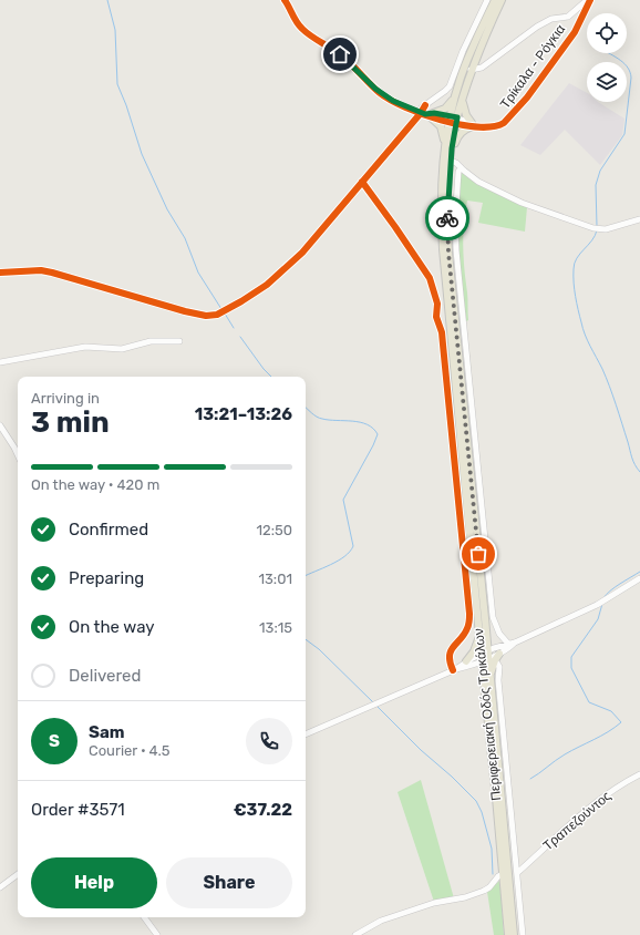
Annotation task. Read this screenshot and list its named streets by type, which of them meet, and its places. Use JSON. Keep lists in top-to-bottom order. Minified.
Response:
{"streets":{"main road":["Περιφερειακή Οδός Τρικάλων"],"street":["Τρίκαλα - Ρόγκια","Τραπεζούντος"]},"crossings":[["Τρίκαλα - Ρόγκια","Περιφερειακή Οδός Τρικάλων"]],"page":{"heading":["3 min","Arriving in","13:21–13:26"],"panel":["Sam","Courier · 4.5","Order #3571","€37.22"],"bar":"On the way · 420 m","list":[["Confirmed","12:50"],["Preparing","13:01"],["On the way","13:15"],"Delivered"],"round":"S","buttons":["Help","Share"]}}
